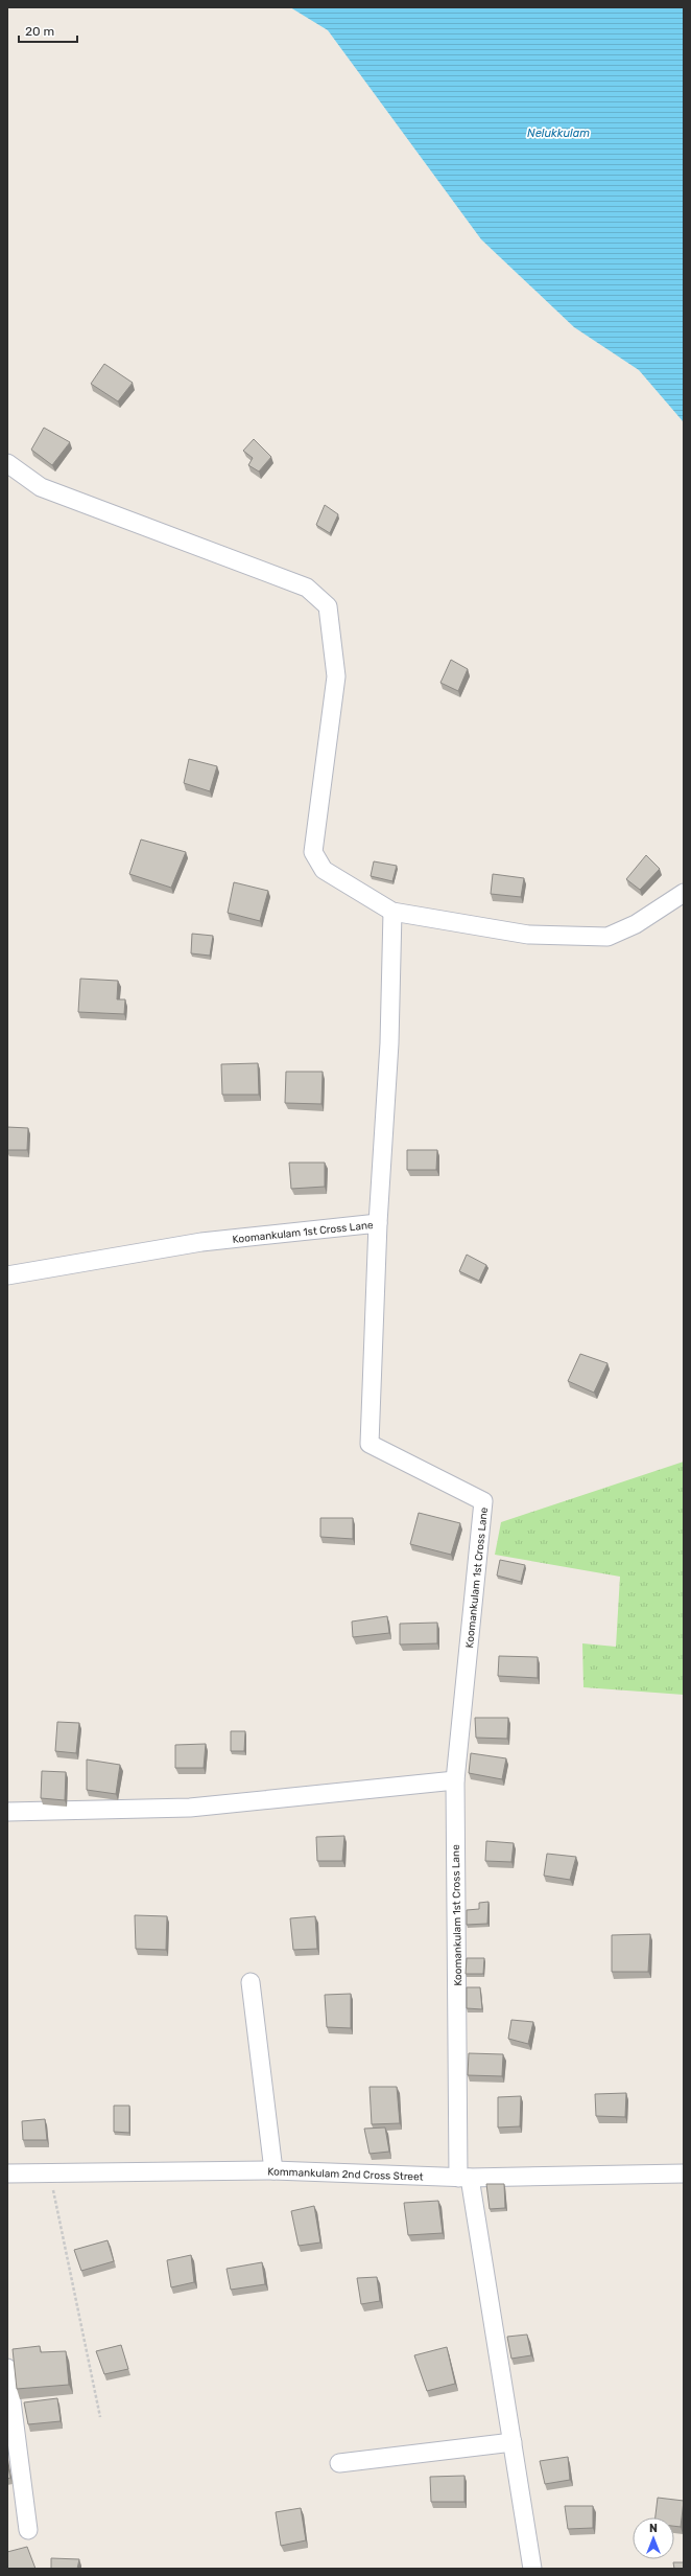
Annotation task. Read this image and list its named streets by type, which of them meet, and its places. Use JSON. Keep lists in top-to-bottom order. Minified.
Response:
{"streets":{"street":["Koomankulam 1st Cross Lane","Kommankulam 2nd Cross Street"]},"crossings":[["Koomankulam 1st Cross Lane","Kommankulam 2nd Cross Street"]],"water":["Nelukkulam"],"scale_bar":"20 m","north":"top"}
